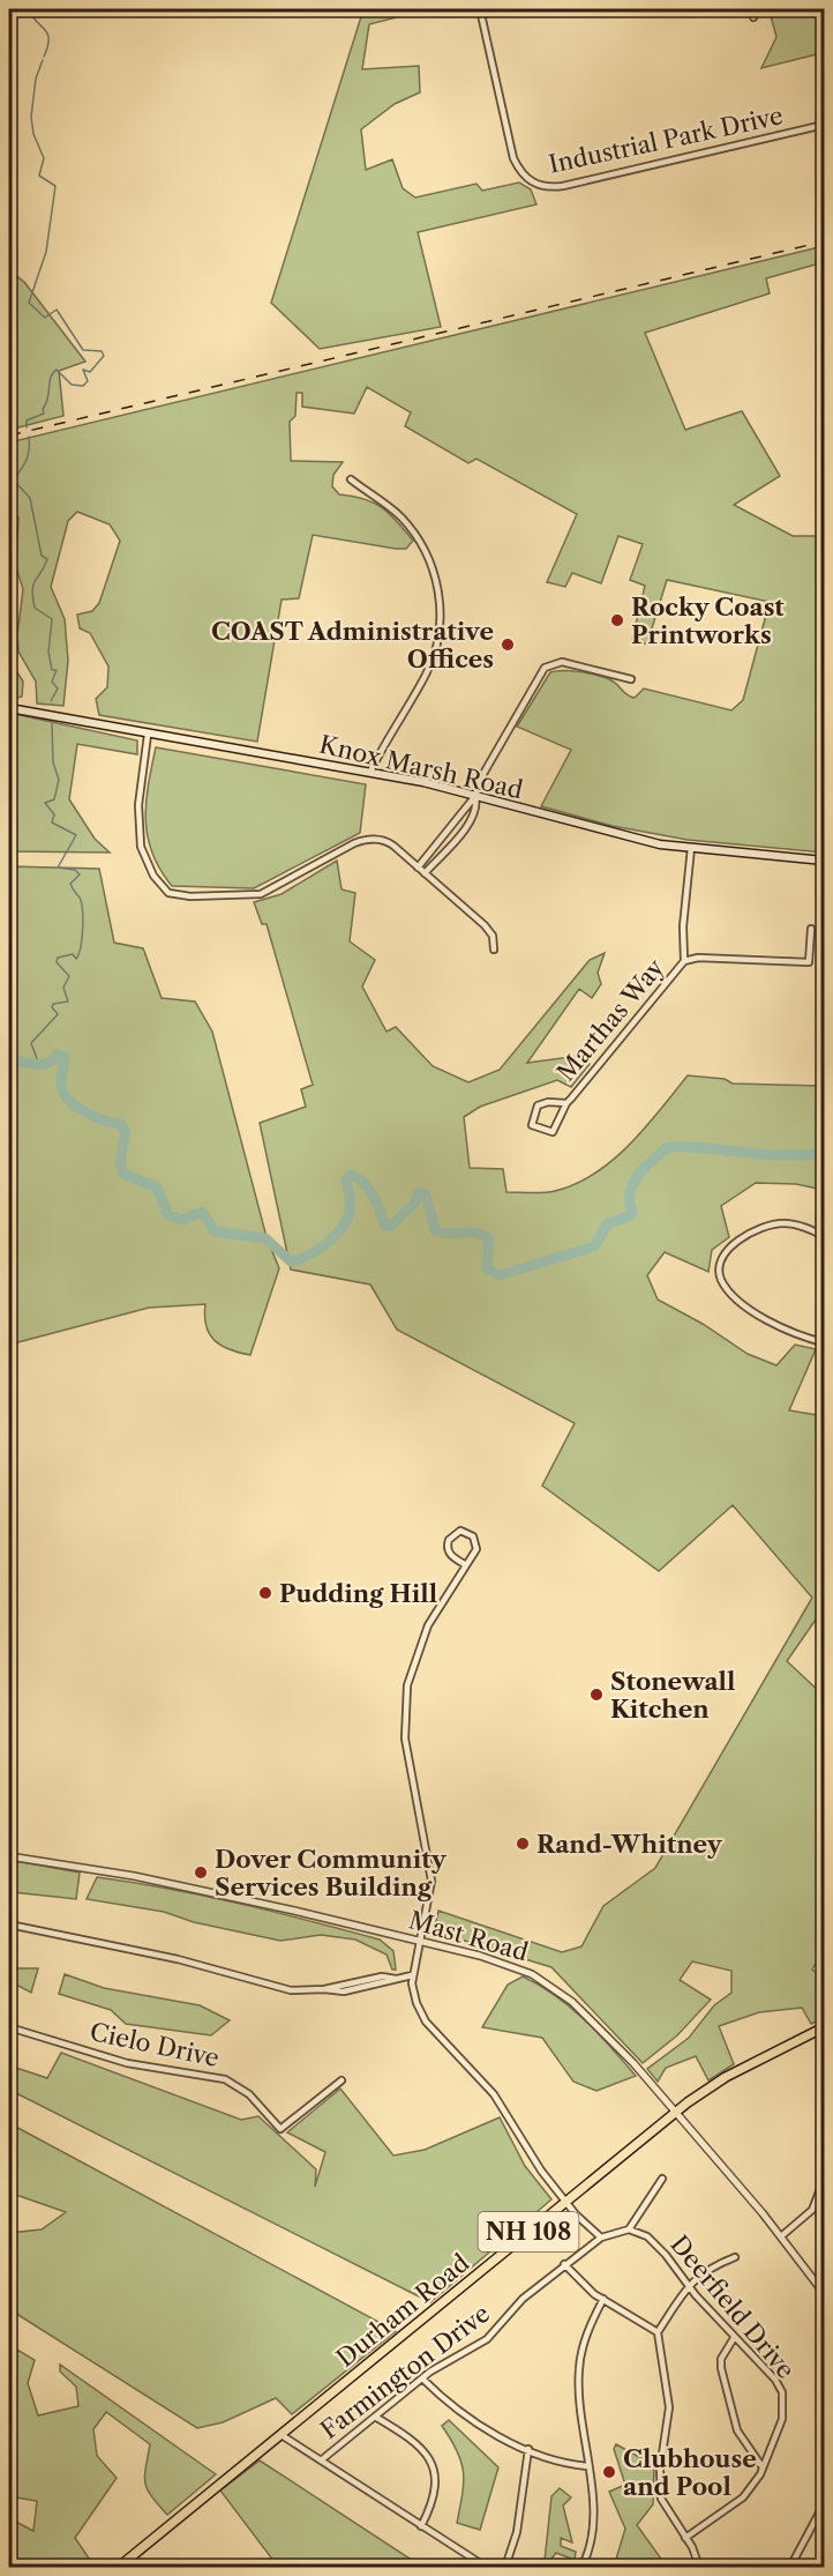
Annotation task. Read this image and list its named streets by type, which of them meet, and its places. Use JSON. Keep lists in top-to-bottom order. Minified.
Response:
{"streets":{"main road":["Knox Marsh Road","NH 108","Durham Road"],"street":["Industrial Park Drive","Marthas Way","Mast Road","Cielo Drive","Deerfield Drive","Farmington Drive"]},"crossings":[["Mast Road","Durham Road"]],"places":["Rocky Coast Printworks","COAST Administrative Offices","Pudding Hill","Stonewall Kitchen","Rand-Whitney","Dover Community Services Building","Clubhouse and Pool"]}
